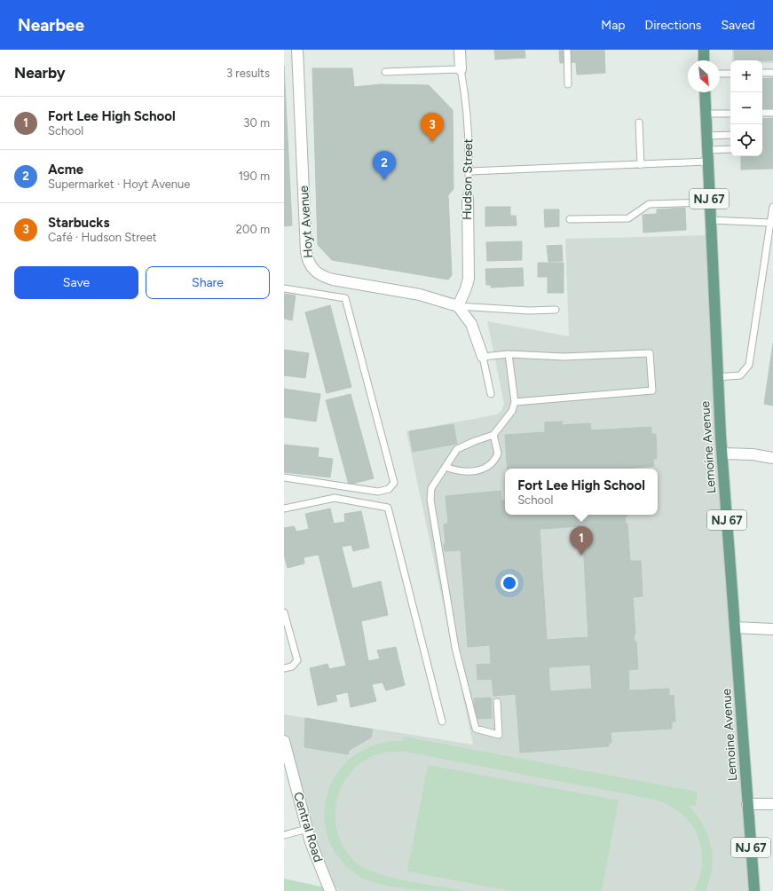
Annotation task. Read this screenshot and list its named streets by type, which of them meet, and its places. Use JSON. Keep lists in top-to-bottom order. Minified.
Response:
{"streets":{"main road":["NJ 67","Lemoine Avenue"],"street":["Hudson Street","Hoyt Avenue","Central Road"]},"crossings":[["Hudson Street","Hoyt Avenue"]],"north":"bottom right","page":{"header":"Nearbee","nav":["Map","Directions","Saved"],"heading":["Nearby","3 results"],"map_buttons":["+","−"],"list":[{"mark":"1","name":"Fort Lee High School","note":"School","value":"30 m"},{"mark":"2","name":"Acme","note":"Supermarket · Hoyt Avenue","value":"190 m"},{"mark":"3","name":"Starbucks","note":"Café · Hudson Street","value":"200 m"}],"pins":["3","2","1"],"buttons":["Save","Share"],"popup":["Fort Lee High School","School"]}}
